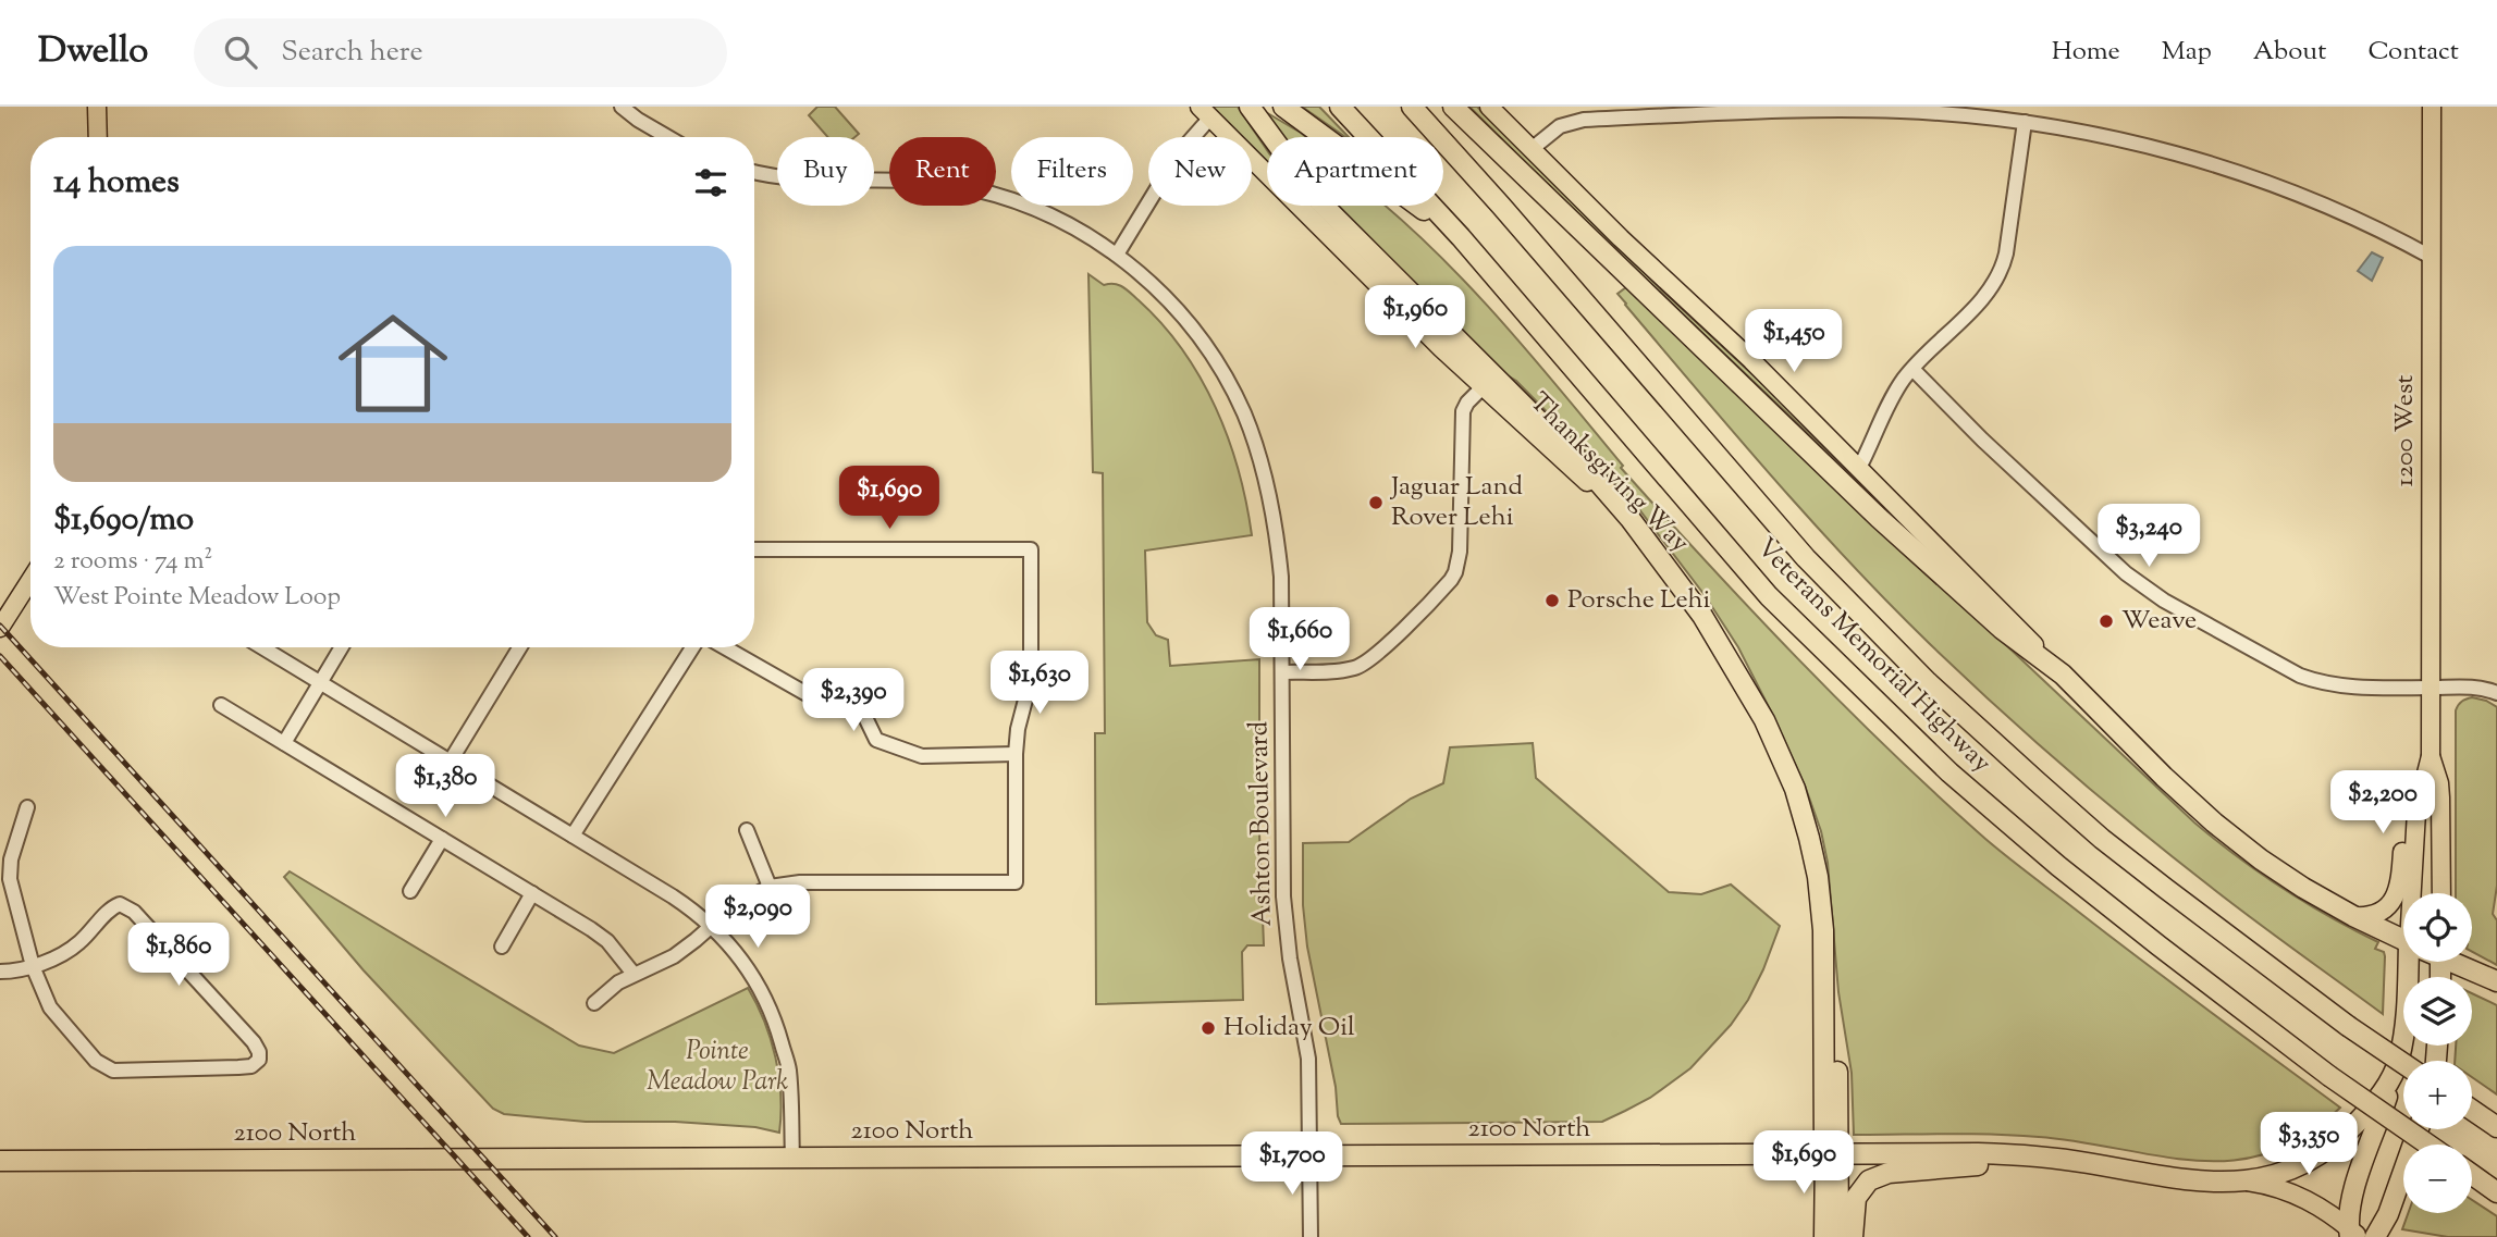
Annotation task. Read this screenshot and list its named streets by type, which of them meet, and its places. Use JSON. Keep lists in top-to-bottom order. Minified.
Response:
{"streets":{"highway":["Thanksgiving Way","Veterans Memorial Highway","2100 North"],"main road":["1200 West"],"street":["Ashton Boulevard"]},"crossings":[["Thanksgiving Way","2100 North"],["Ashton Boulevard","2100 North"]],"parks":["Pointe Meadow Park"],"places":["Jaguar Land Rover Lehi","Porsche Lehi","Weave","Holiday Oil"],"page":{"header":"Dwello","search":"Search here","nav":["Home","Map","About","Contact"],"chip":["Buy","Rent","Filters","New","Apartment"],"heading":"14 homes","list":[{"name":"$1,690/mo","note":"2 rooms · 74 m² · West Pointe Meadow Loop"}],"price":["$1,960","$1,450","$1,690","$3,240","$1,660","$1,630","$2,390","$1,380","$2,200","$2,090","$1,860","$3,350","$1,690","$1,700"],"map_buttons":["+","−"]}}
